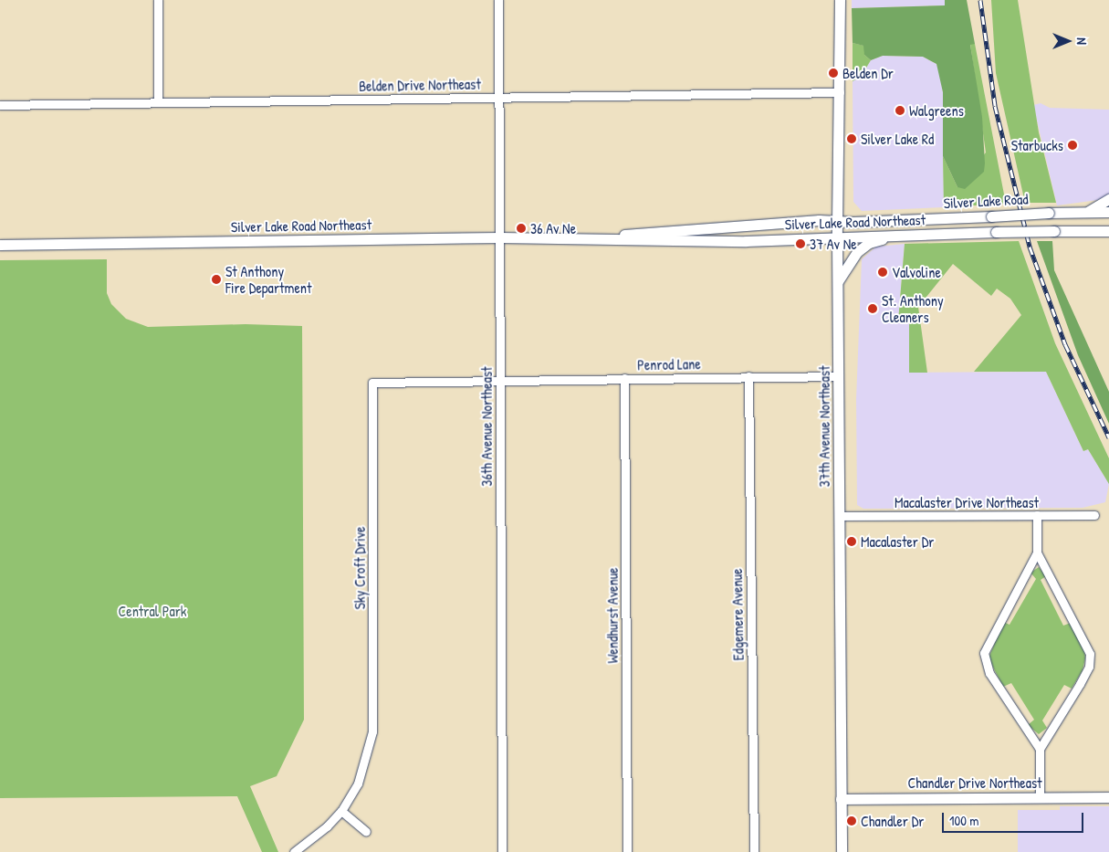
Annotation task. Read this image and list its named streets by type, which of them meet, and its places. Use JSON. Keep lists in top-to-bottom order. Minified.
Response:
{"streets":{"main road":["Silver Lake Road","Silver Lake Road Northeast","37th Avenue Northeast","Chandler Drive Northeast"],"street":["Belden Drive Northeast","Penrod Lane","36th Avenue Northeast","Macalaster Drive Northeast","Sky Croft Drive","Edgemere Avenue","Wendhurst Avenue"]},"crossings":[["Belden Drive Northeast","36th Avenue Northeast"],["Belden Drive Northeast","37th Avenue Northeast"],["Silver Lake Road","Silver Lake Road Northeast"],["Silver Lake Road","37th Avenue Northeast"],["Silver Lake Road Northeast","36th Avenue Northeast"],["Silver Lake Road Northeast","37th Avenue Northeast"],["Penrod Lane","36th Avenue Northeast"],["Penrod Lane","37th Avenue Northeast"],["Penrod Lane","Sky Croft Drive"],["Penrod Lane","Edgemere Avenue"],["Penrod Lane","Wendhurst Avenue"],["36th Avenue Northeast","Sky Croft Drive"],["37th Avenue Northeast","Macalaster Drive Northeast"],["37th Avenue Northeast","Chandler Drive Northeast"]],"parks":["Central Park"],"places":["Belden Dr","Walgreens","Silver Lake Rd","Starbucks","36 Av Ne","37 Av Ne","Valvoline","St Anthony Fire Department","St. Anthony Cleaners","Macalaster Dr","Chandler Dr"],"scale_bar":"100 m","north":"right"}
